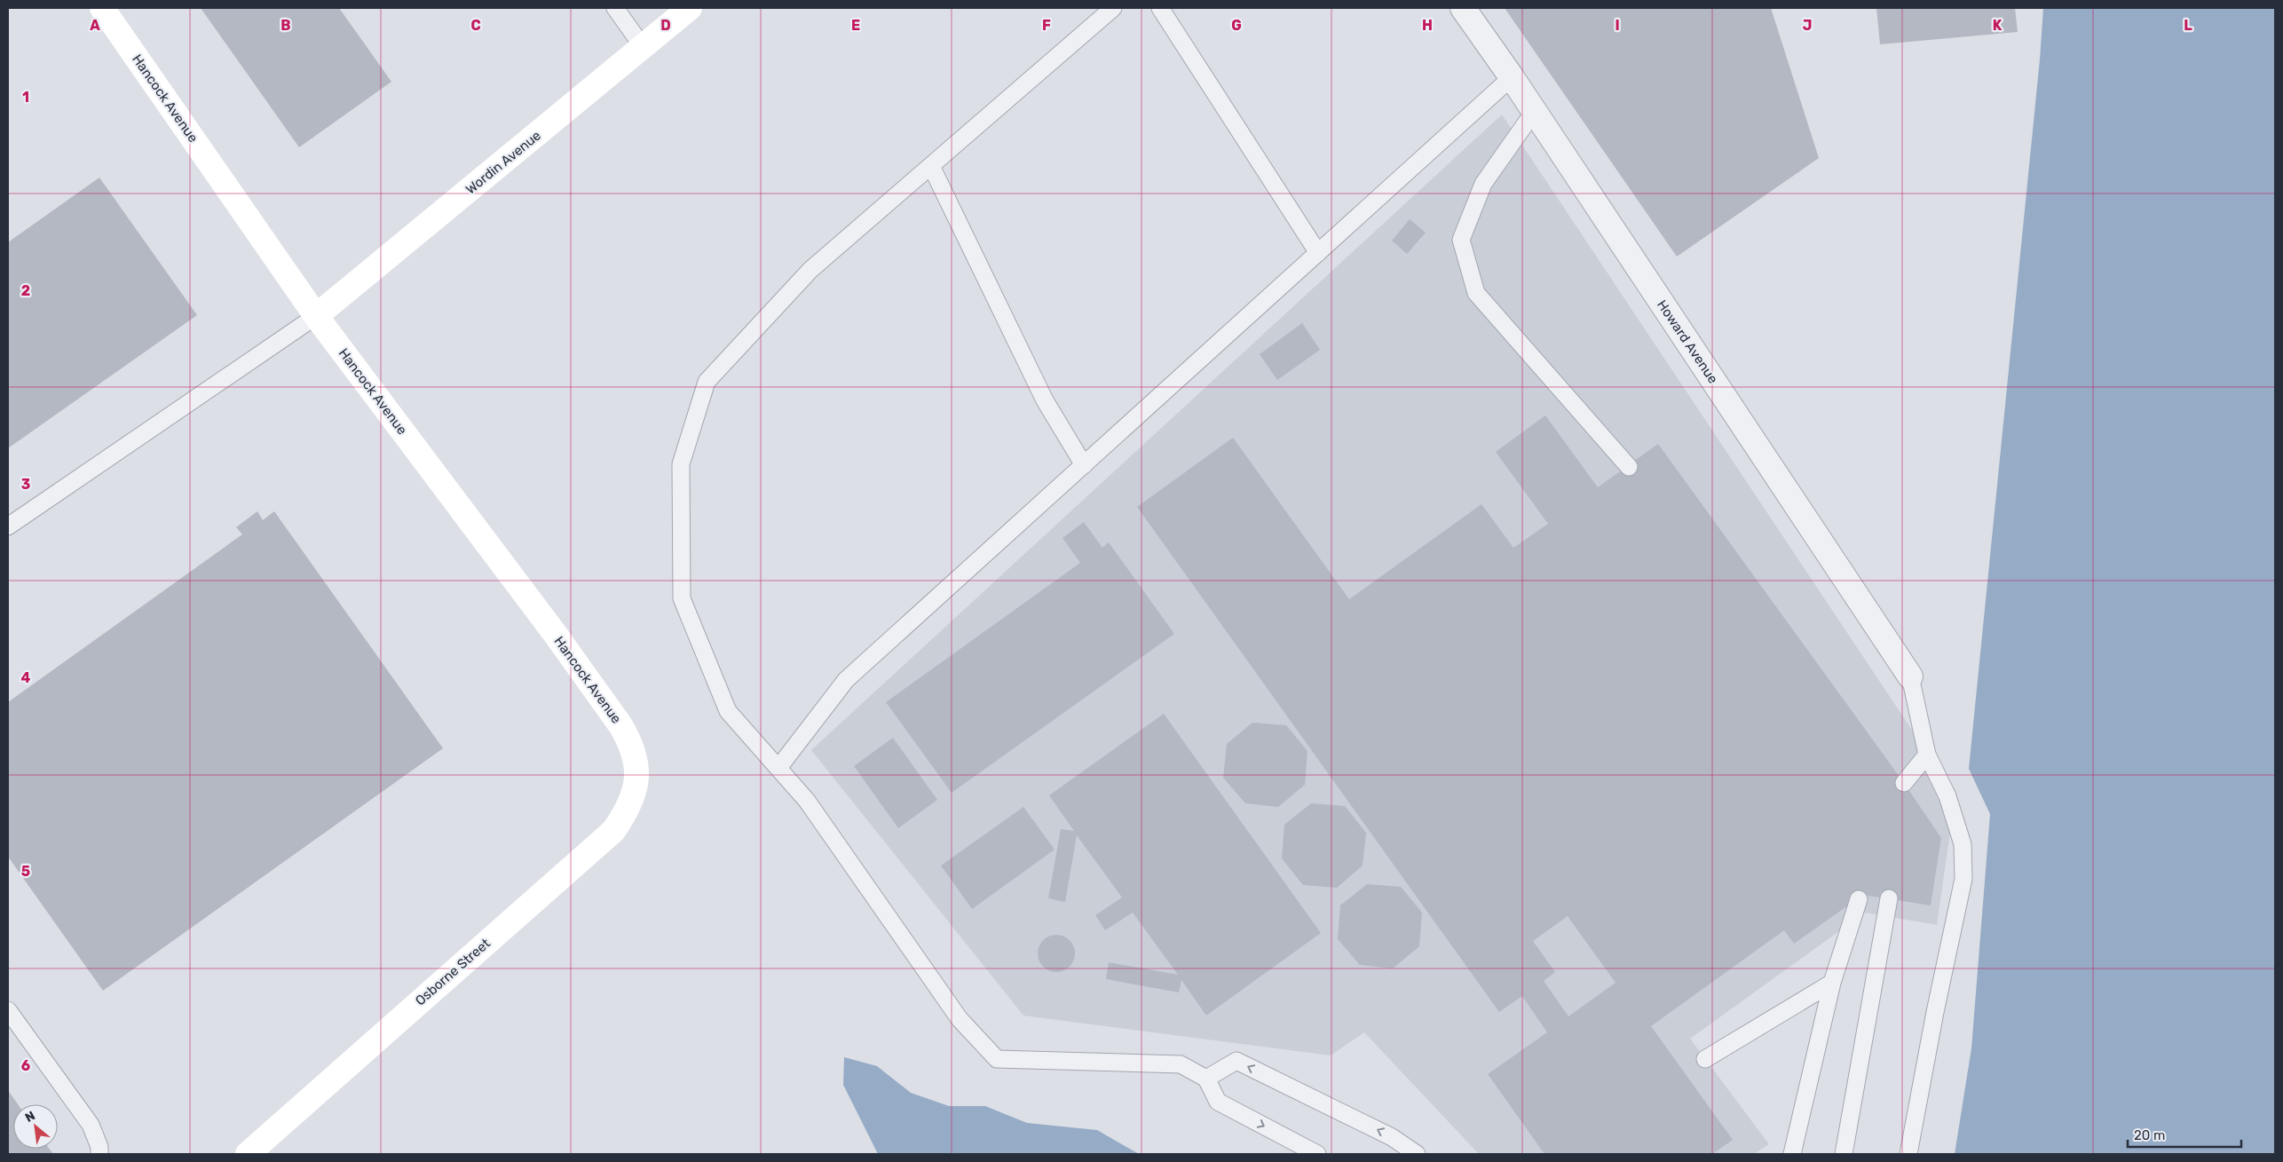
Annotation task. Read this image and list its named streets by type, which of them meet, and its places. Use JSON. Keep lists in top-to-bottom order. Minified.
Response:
{"streets":{"street":["Hancock Avenue","Wordin Avenue","Howard Avenue","Osborne Street"]},"crossings":[["Hancock Avenue","Wordin Avenue"],["Hancock Avenue","Osborne Street"]],"scale_bar":"20 m","north":"top left","grid":{"columns":["A","B","C","D","E","F","G","H","I","J","K","L"],"rows":["1","2","3","4","5","6"]}}
